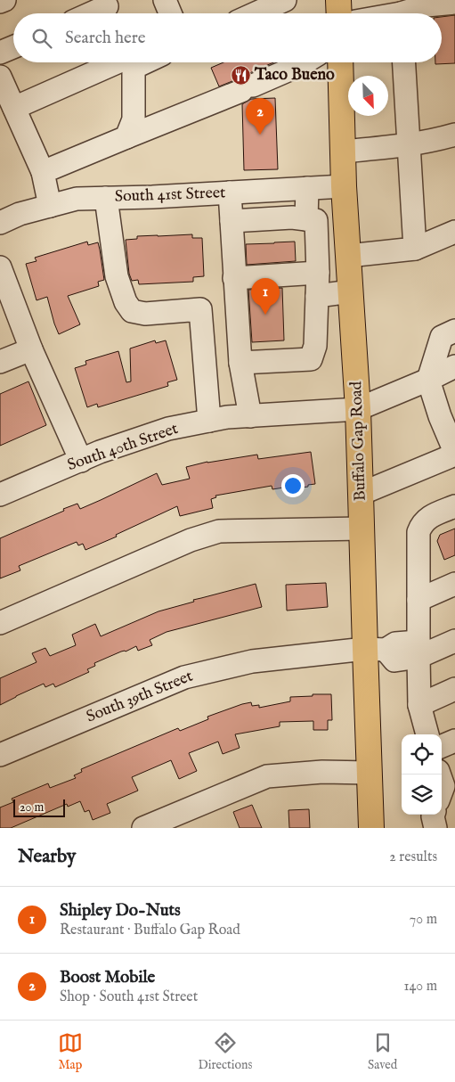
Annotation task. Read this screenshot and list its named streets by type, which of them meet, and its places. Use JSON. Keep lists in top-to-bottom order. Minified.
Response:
{"streets":{"main road":["Buffalo Gap Road"],"street":["South 41st Street","South 40th Street","South 39th Street"]},"crossings":[["South 41st Street","Buffalo Gap Road"],["Buffalo Gap Road","South 40th Street"],["Buffalo Gap Road","South 39th Street"]],"places":{"restaurant":["Taco Bueno"]},"scale_bar":"20 m","north":"bottom right","page":{"search":"Search here","pins":["2","1"],"scale":"20 m","heading":["Nearby","2 results"],"list":[{"mark":"1","name":"Shipley Do-Nuts","note":"Restaurant · Buffalo Gap Road","value":"70 m"},{"mark":"2","name":"Boost Mobile","note":"Shop · South 41st Street","value":"140 m"}],"nav":["Map","Directions","Saved"]}}
